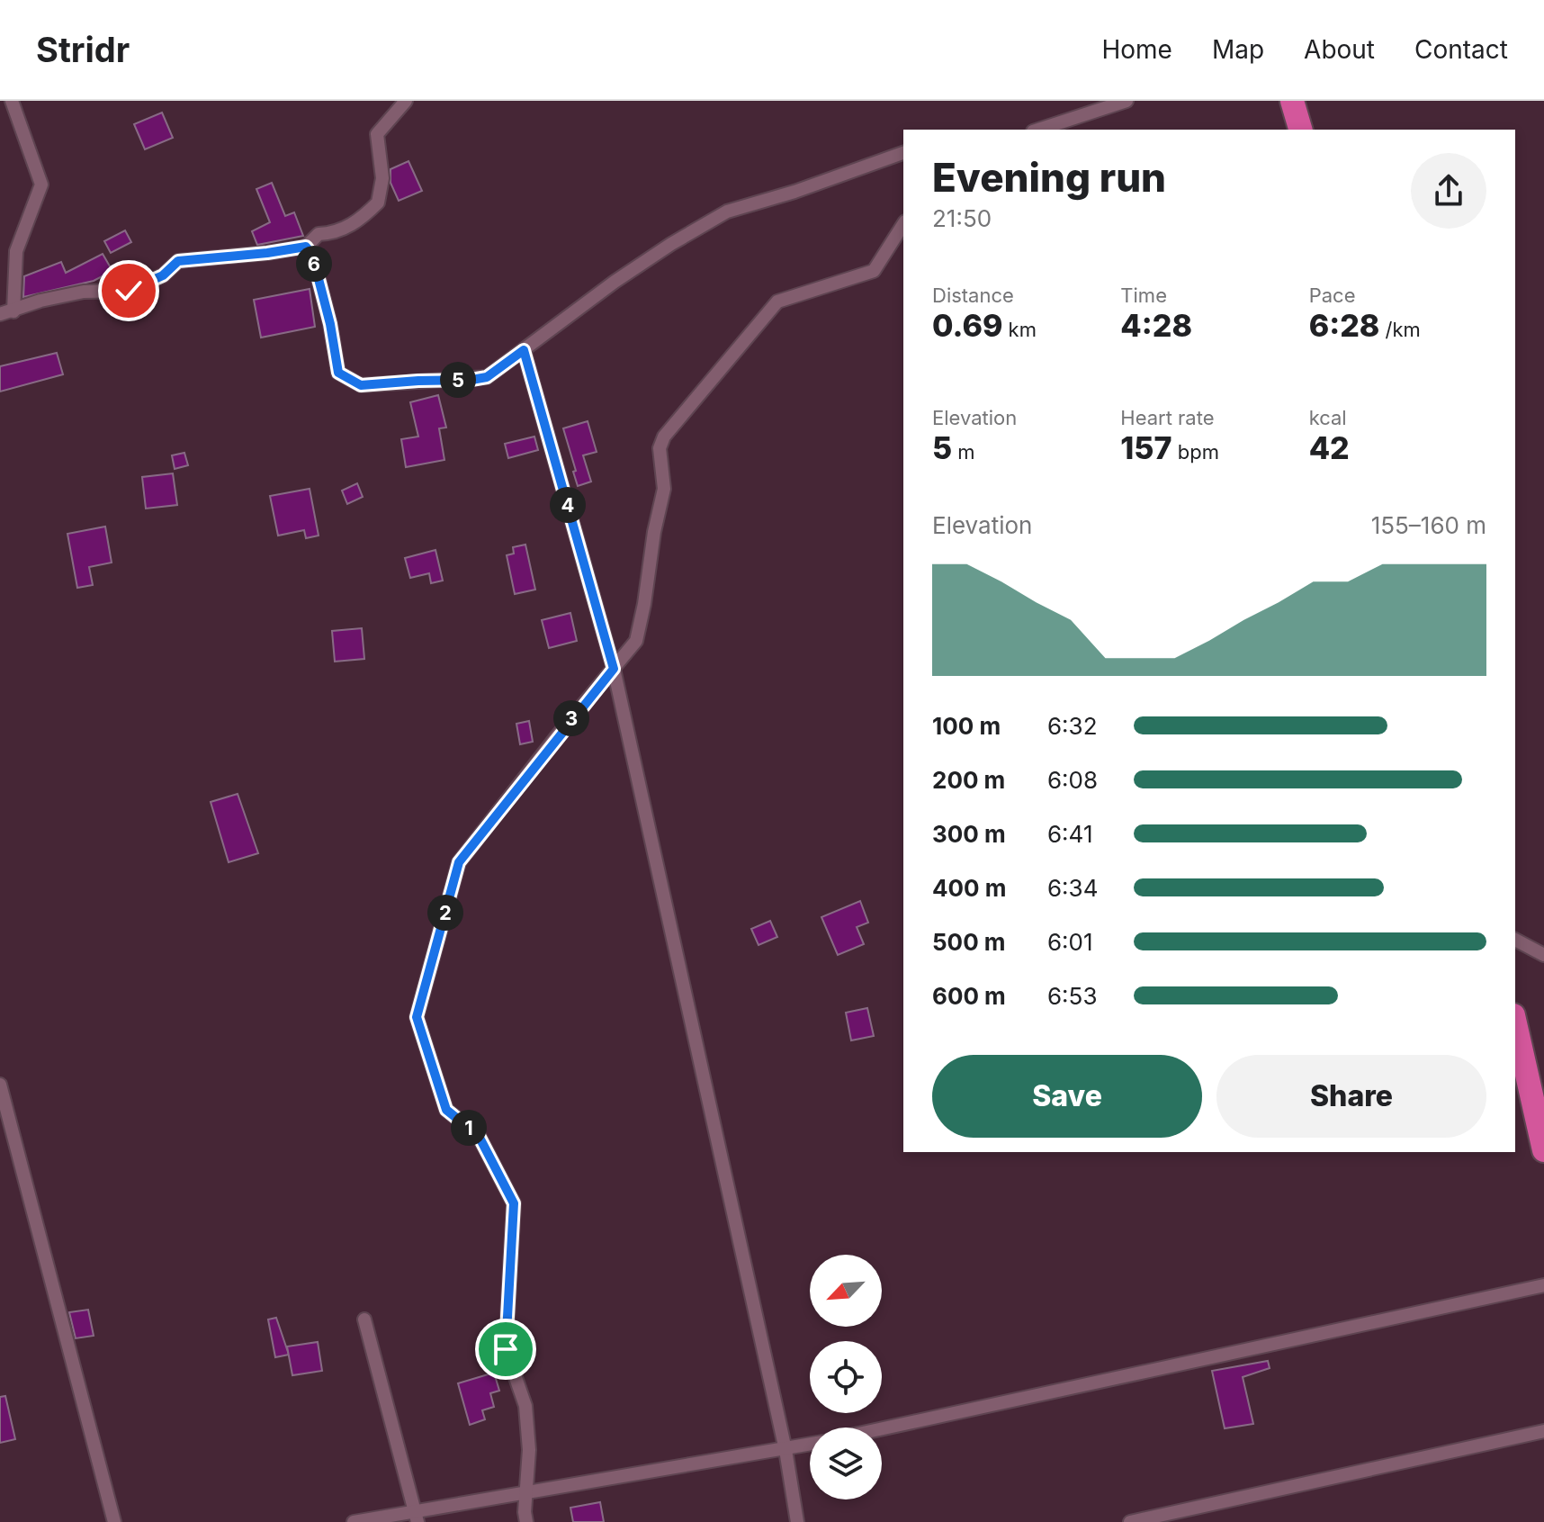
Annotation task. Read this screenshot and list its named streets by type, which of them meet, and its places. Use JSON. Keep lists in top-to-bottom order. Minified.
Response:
{"north":"bottom left","page":{"header":"Stridr","nav":["Home","Map","About","Contact"],"heading":["Evening run","21:50"],"pins":["6","5","4","3","2","1"],"stats":[["Distance","0.69 km"],["Time","4:28"],["Pace","6:28 /km"],["Elevation","5 m"],["Heart rate","157 bpm"],["kcal","42"]],"chart":["Elevation","155–160 m"],"list":[{"name":"100 m","note":"6:32"},{"name":"200 m","note":"6:08"},{"name":"300 m","note":"6:41"},{"name":"400 m","note":"6:34"},{"name":"500 m","note":"6:01"},{"name":"600 m","note":"6:53"}],"buttons":["Save","Share"]}}
